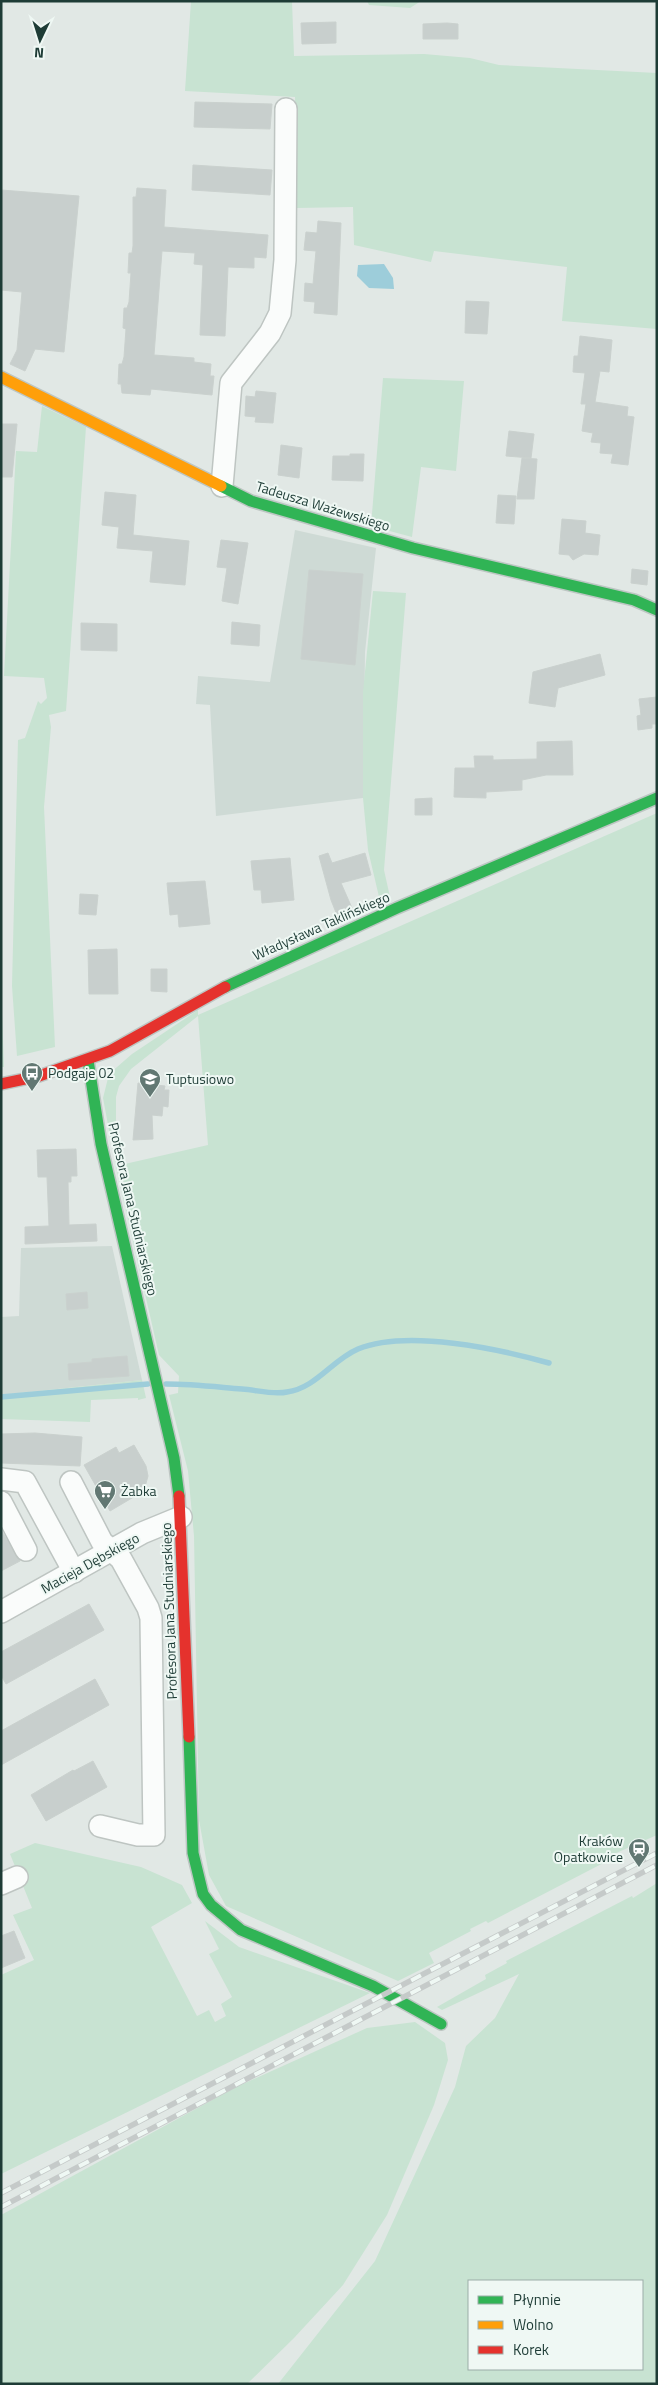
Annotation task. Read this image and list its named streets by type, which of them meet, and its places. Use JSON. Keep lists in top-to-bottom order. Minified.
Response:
{"streets":{"street":["Tadeusza Ważewskiego","Władysława Taklińskiego","Profesora Jana Studniarskiego","Macieja Dębskiego"]},"crossings":[["Władysława Taklińskiego","Profesora Jana Studniarskiego"],["Profesora Jana Studniarskiego","Macieja Dębskiego"]],"places":{"bus stop":["Podgaje 02"],"school or university":["Tuptusiowo"],"supermarket":["Żabka"],"station":["Kraków Opatkowice"]},"legend":["Płynnie","Wolno","Korek"],"north":"bottom"}
